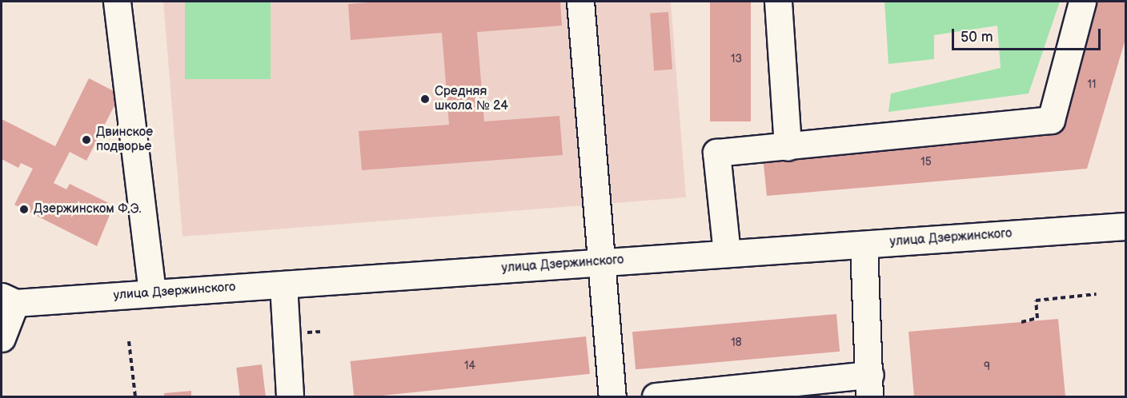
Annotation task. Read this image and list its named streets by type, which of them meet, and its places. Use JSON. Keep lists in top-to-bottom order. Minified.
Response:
{"streets":{"street":["улица Дзержинского"]},"places":["Средняя школа № 24","Двинское подворье","Дзержинском Ф.Э."],"house_numbers":["13","11","15","18","14","9"],"scale_bar":"50 m"}
